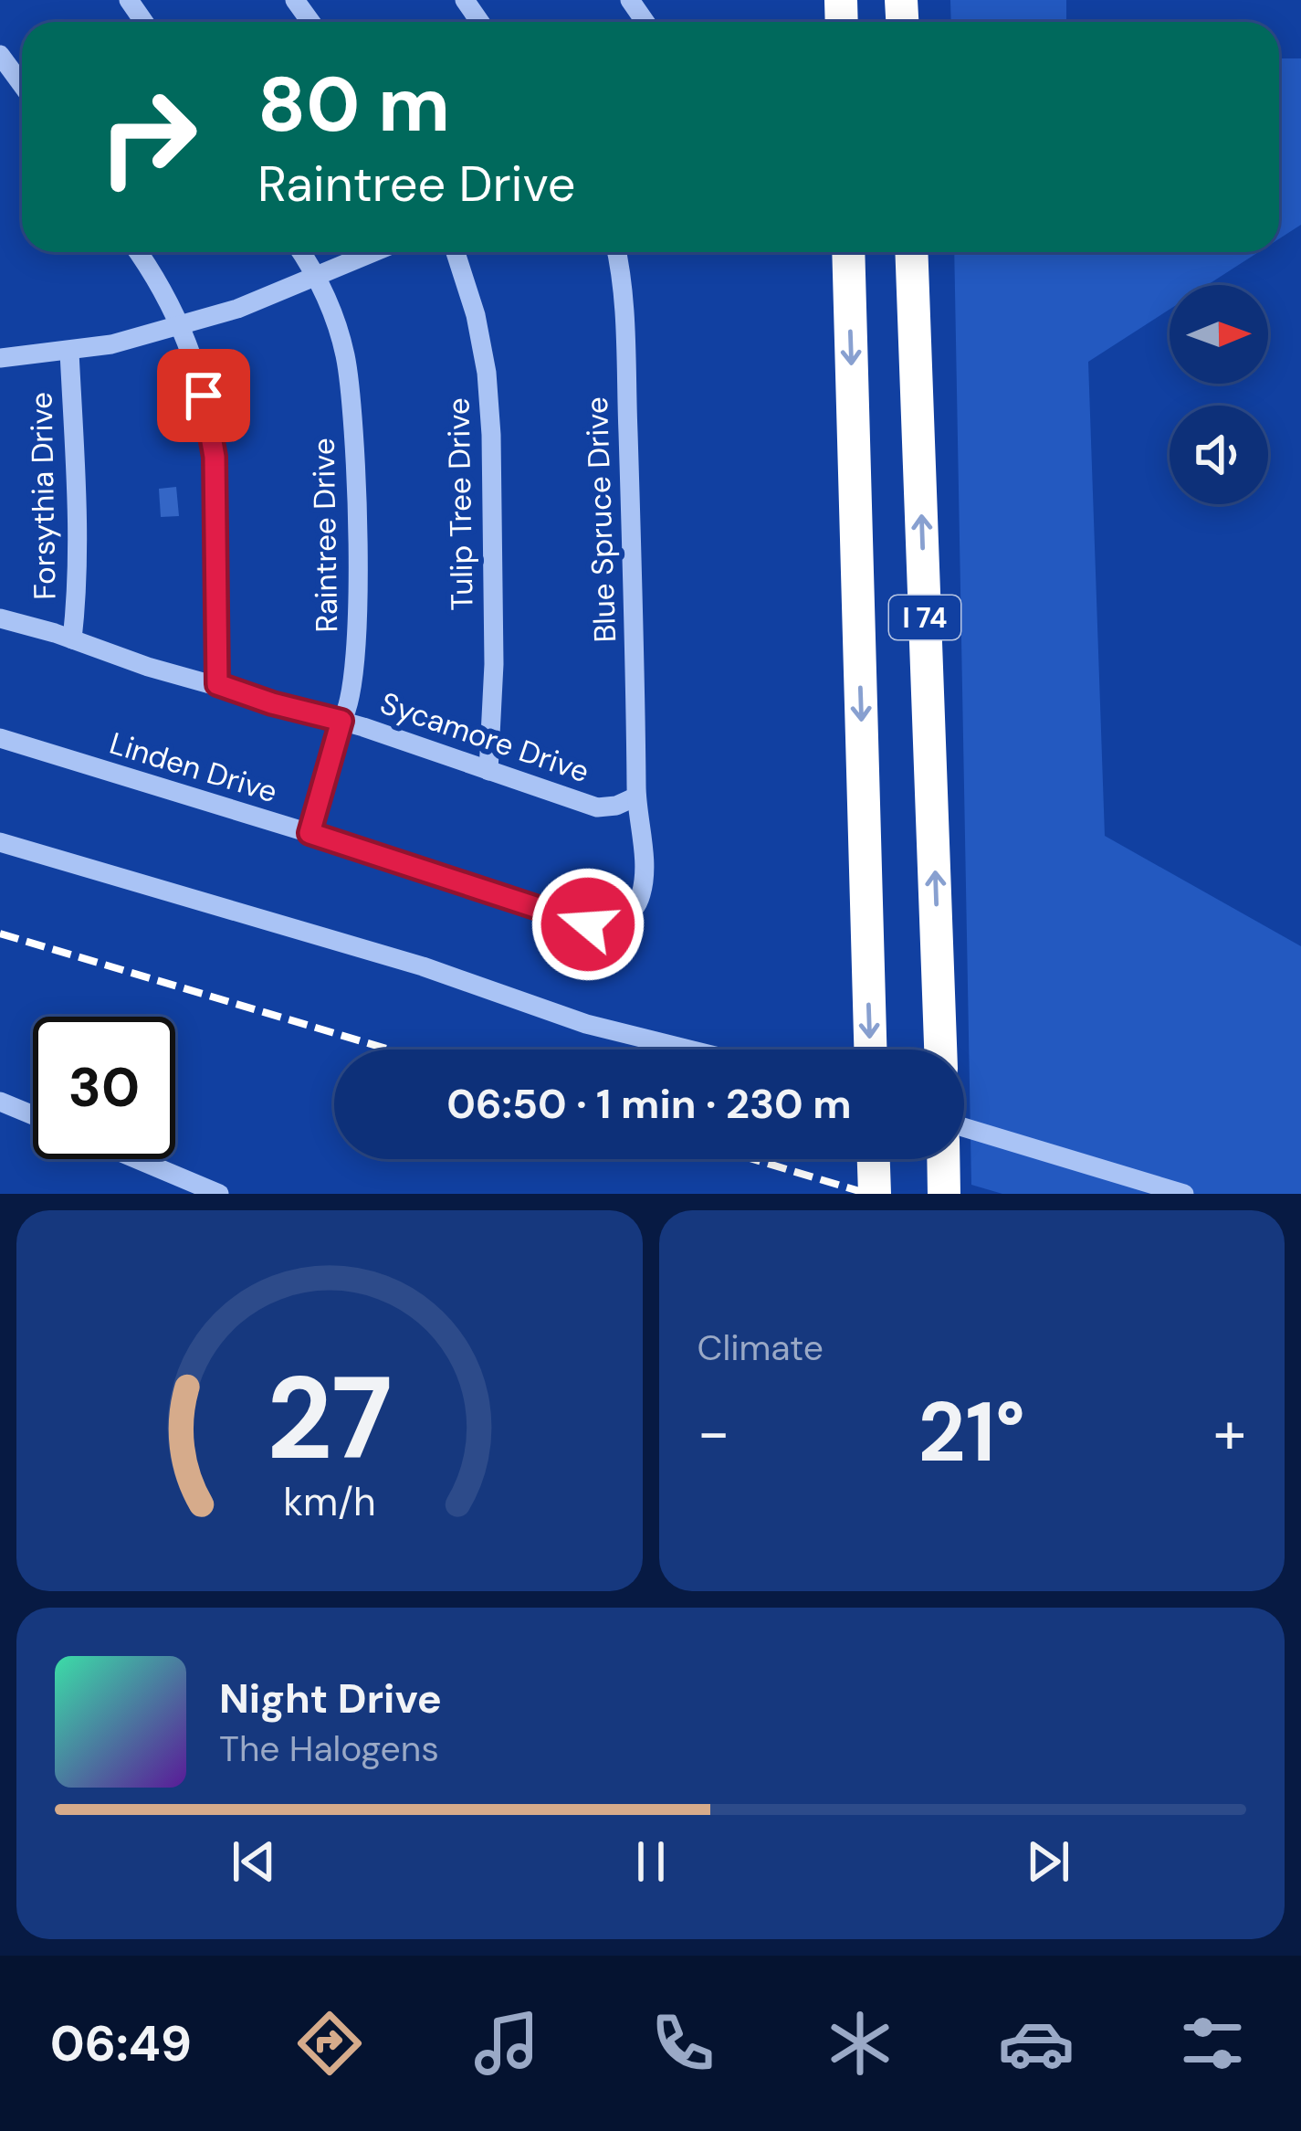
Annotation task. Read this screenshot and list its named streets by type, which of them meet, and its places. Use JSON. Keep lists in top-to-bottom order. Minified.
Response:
{"streets":{"highway":["I 74"],"street":["Forsythia Drive","Tulip Tree Drive","Blue Spruce Drive","Raintree Drive","Sycamore Drive","Linden Drive"]},"crossings":[["Forsythia Drive","Sycamore Drive"],["Tulip Tree Drive","Sycamore Drive"],["Blue Spruce Drive","Sycamore Drive"],["Blue Spruce Drive","Linden Drive"],["Raintree Drive","Sycamore Drive"],["Raintree Drive","Linden Drive"],["Sycamore Drive","Linden Drive"]],"north":"right","page":{"turn":["80 m","Raintree Drive"],"limit":"30","trip":"06:50 · 1 min · 230 m","tile":"Climate","heat":["−","21°","+"],"song":["Night Drive","The Halogens"],"tabs":"06:49","gauge":["27","km/h"]}}
